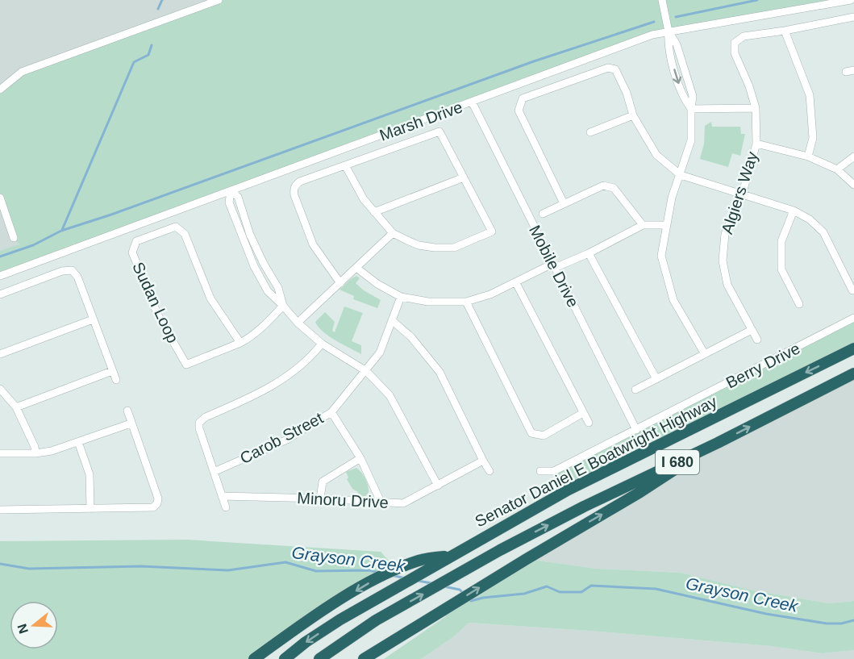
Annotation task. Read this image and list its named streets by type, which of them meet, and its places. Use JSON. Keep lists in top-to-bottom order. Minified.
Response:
{"streets":{"highway":["Senator Daniel E Boatwright Highway","I 680"],"street":["Marsh Drive","Algiers Way","Mobile Drive","Sudan Loop","Berry Drive","Carob Street","Minoru Drive"]},"crossings":[["Marsh Drive","Mobile Drive"],["Mobile Drive","Berry Drive"]],"water":["Grayson Creek"],"north":"left"}
